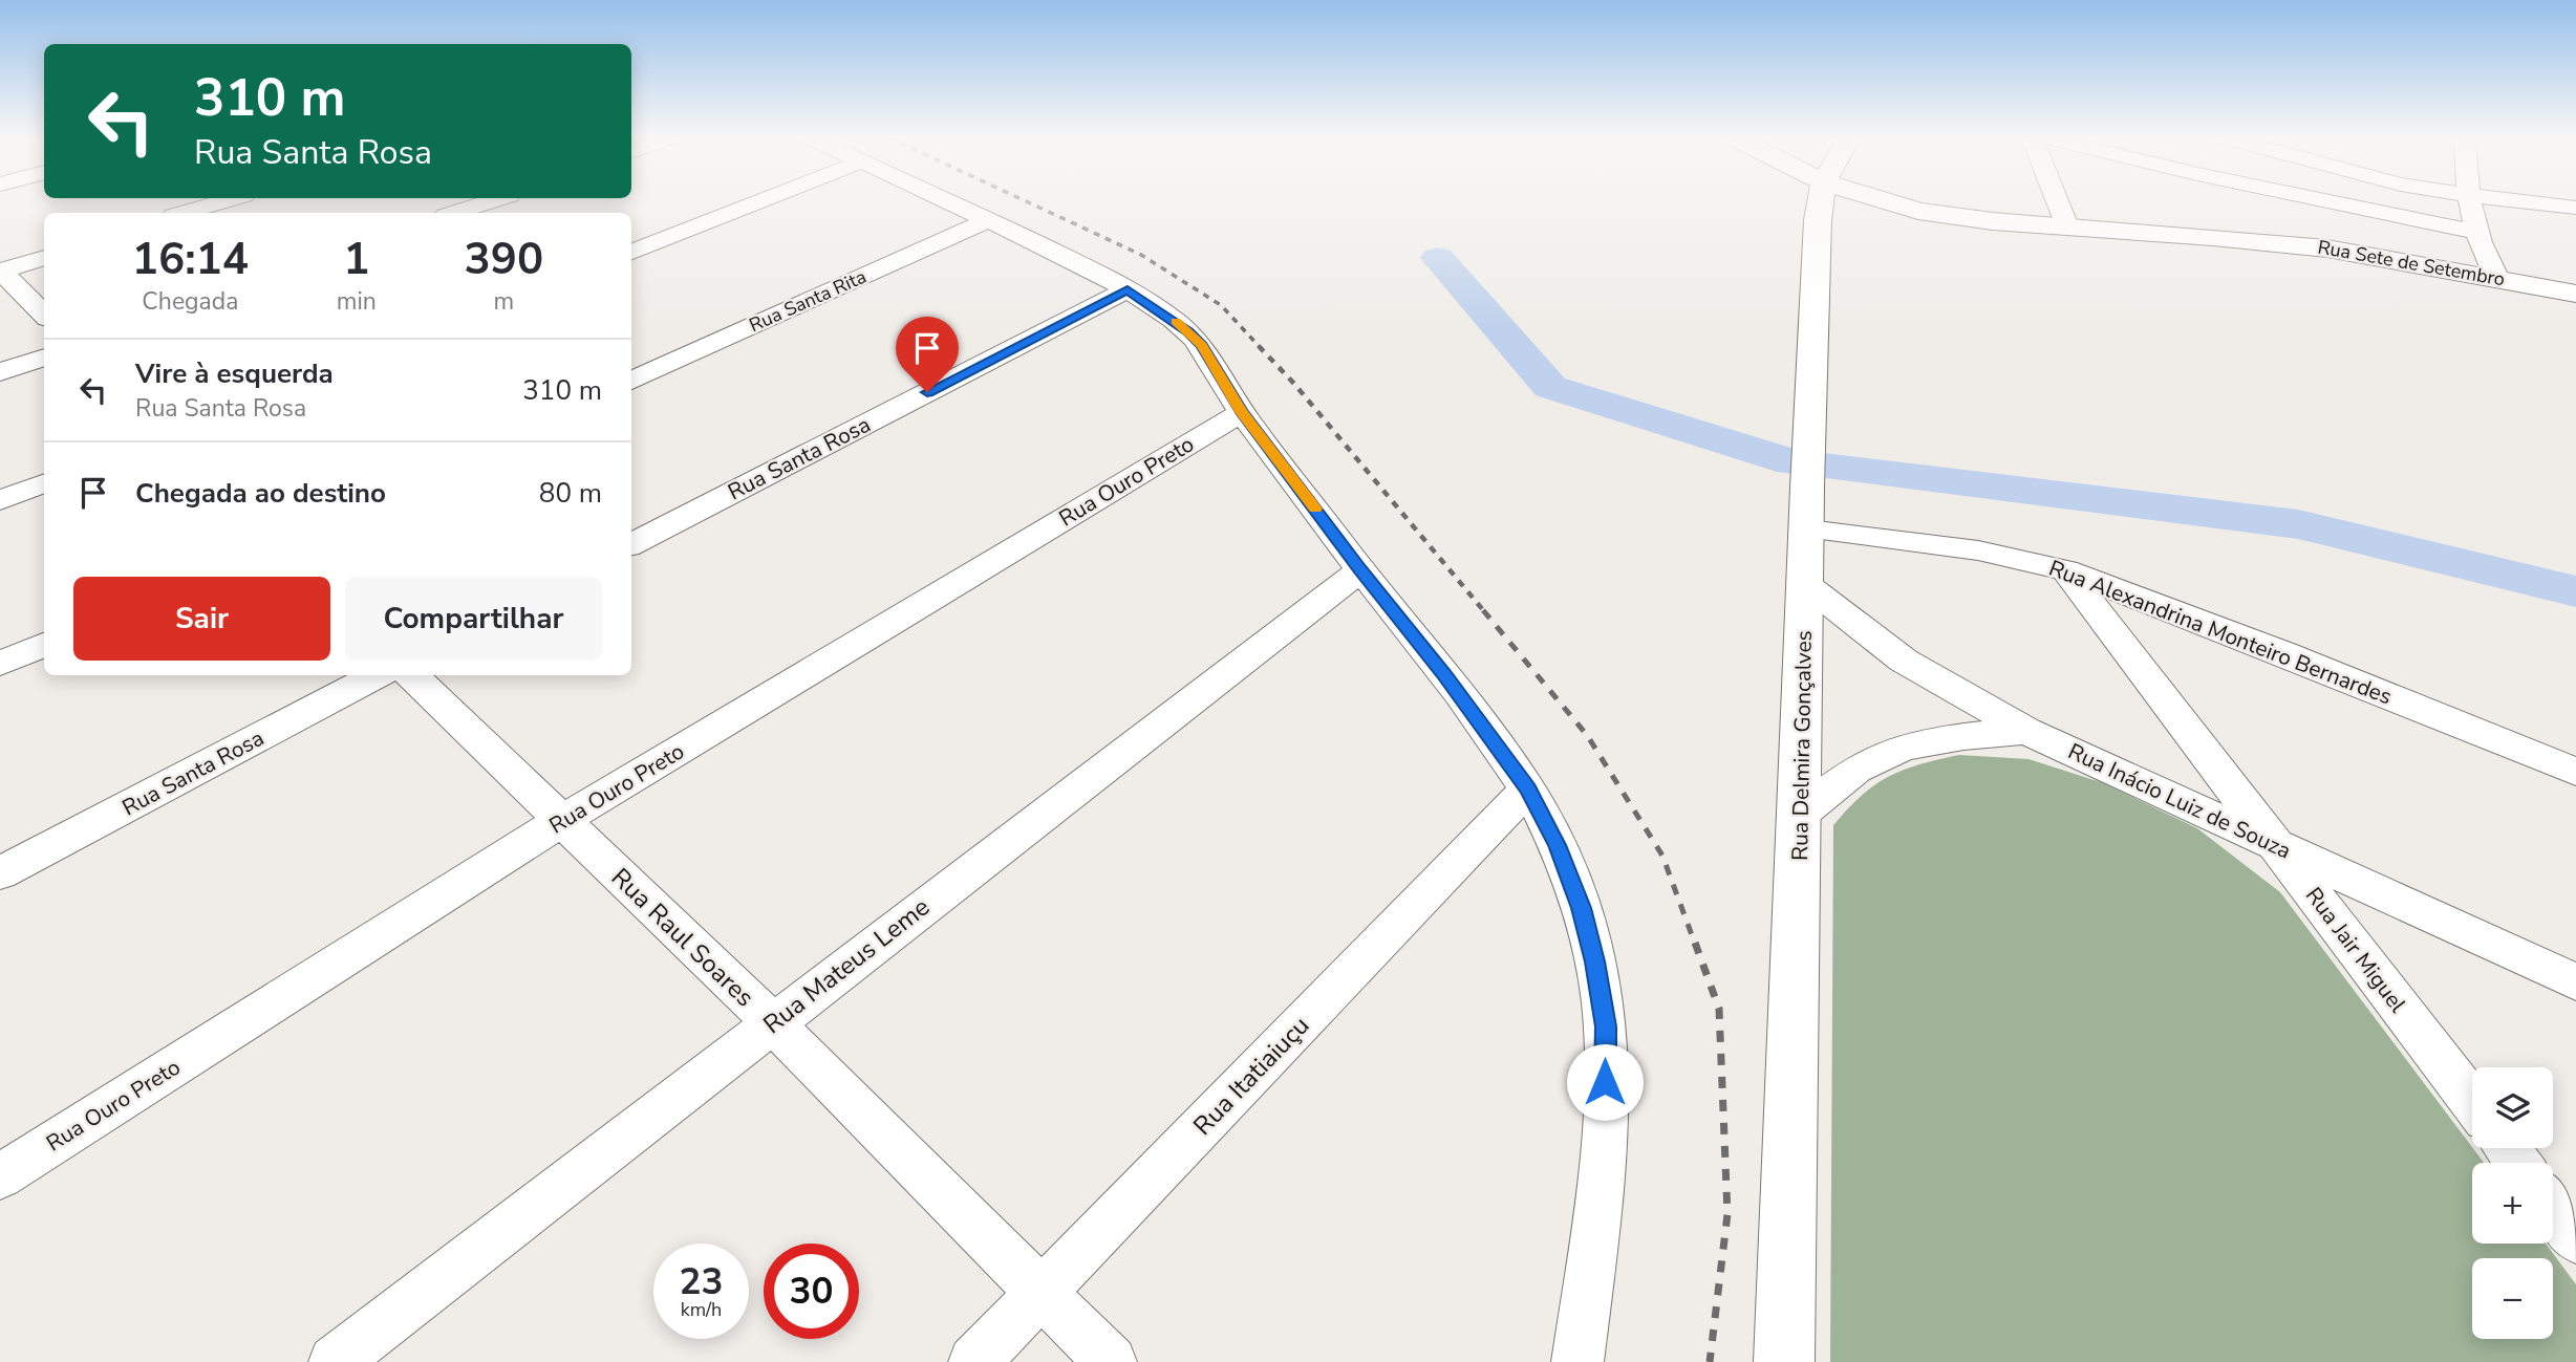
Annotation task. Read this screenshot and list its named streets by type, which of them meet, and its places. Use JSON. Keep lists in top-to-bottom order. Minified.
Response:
{"streets":{"street":["Rua Sete de Setembro","Rua Santa Rita","Rua Santa Rosa","Rua Ouro Preto","Rua Alexandrina Monteiro Bernardes","Rua Delmira Gonçalves","Rua Inácio Luiz de Souza","Rua Raul Soares","Rua Jair Miguel","Rua Mateus Leme","Rua Itatiaiuçu"]},"crossings":[["Rua Ouro Preto","Rua Raul Soares"],["Rua Alexandrina Monteiro Bernardes","Rua Delmira Gonçalves"],["Rua Alexandrina Monteiro Bernardes","Rua Jair Miguel"],["Rua Delmira Gonçalves","Rua Inácio Luiz de Souza"],["Rua Inácio Luiz de Souza","Rua Jair Miguel"],["Rua Raul Soares","Rua Mateus Leme"],["Rua Raul Soares","Rua Itatiaiuçu"]],"page":{"turn":["310 m","Rua Santa Rosa"],"eta":["16:14","Chegada","1","min","390","m"],"list":[{"name":"Vire à esquerda","note":"Rua Santa Rosa","value":"310 m"},{"name":"Chegada ao destino","value":"80 m"}],"buttons":["Sair","Compartilhar"],"map_buttons":["+","−"],"speed":"23 km/h","limit":"30"}}
